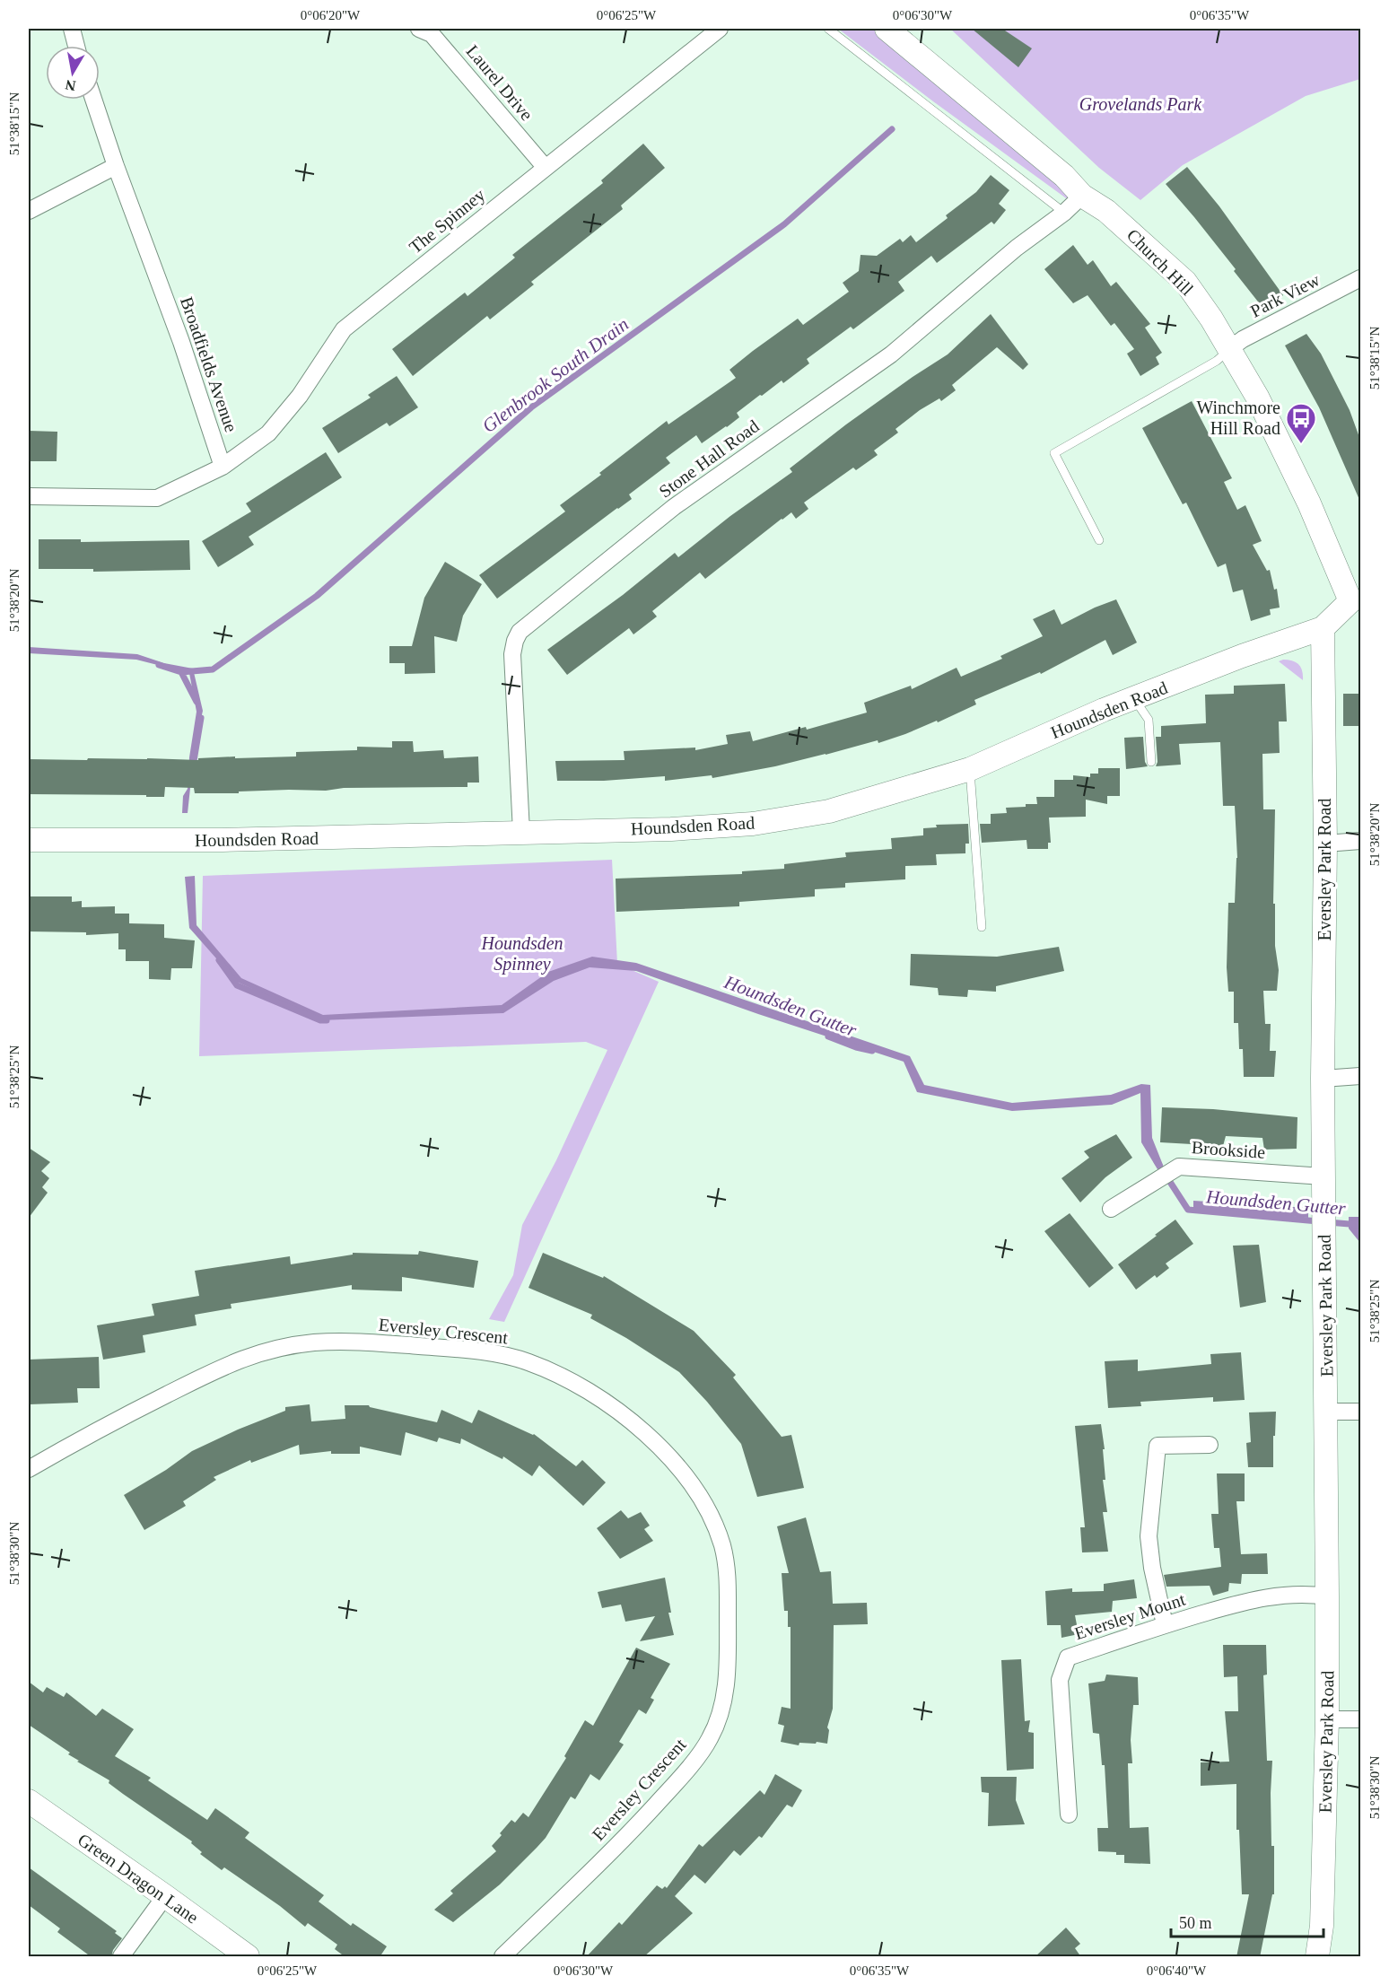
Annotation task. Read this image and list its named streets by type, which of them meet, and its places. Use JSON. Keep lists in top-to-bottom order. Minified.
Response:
{"streets":{"street":["Laurel Drive","The Spinney","Church Hill","Park View","Broadfields Avenue","Stone Hall Road","Houndsden Road","Eversley Park Road","Brookside","Eversley Crescent","Eversley Mount","Green Dragon Lane"]},"crossings":[["Laurel Drive","The Spinney"],["The Spinney","Broadfields Avenue"],["Church Hill","Park View"],["Church Hill","Stone Hall Road"],["Stone Hall Road","Houndsden Road"],["Houndsden Road","Eversley Park Road"],["Eversley Park Road","Brookside"],["Eversley Park Road","Eversley Mount"]],"water":["Glenbrook South Drain","Houndsden Gutter"],"parks":["Grovelands Park","Houndsden Spinney"],"places":{"bus stop":["Winchmore Hill Road"]},"scale_bar":"50 m","north":"bottom","coordinates":["0°06'20\"W","0°06'25\"W","0°06'30\"W","0°06'35\"W","51°38'15\"N","51°38'20\"N","51°38'25\"N","51°38'30\"N","0°06'40\"W"]}
